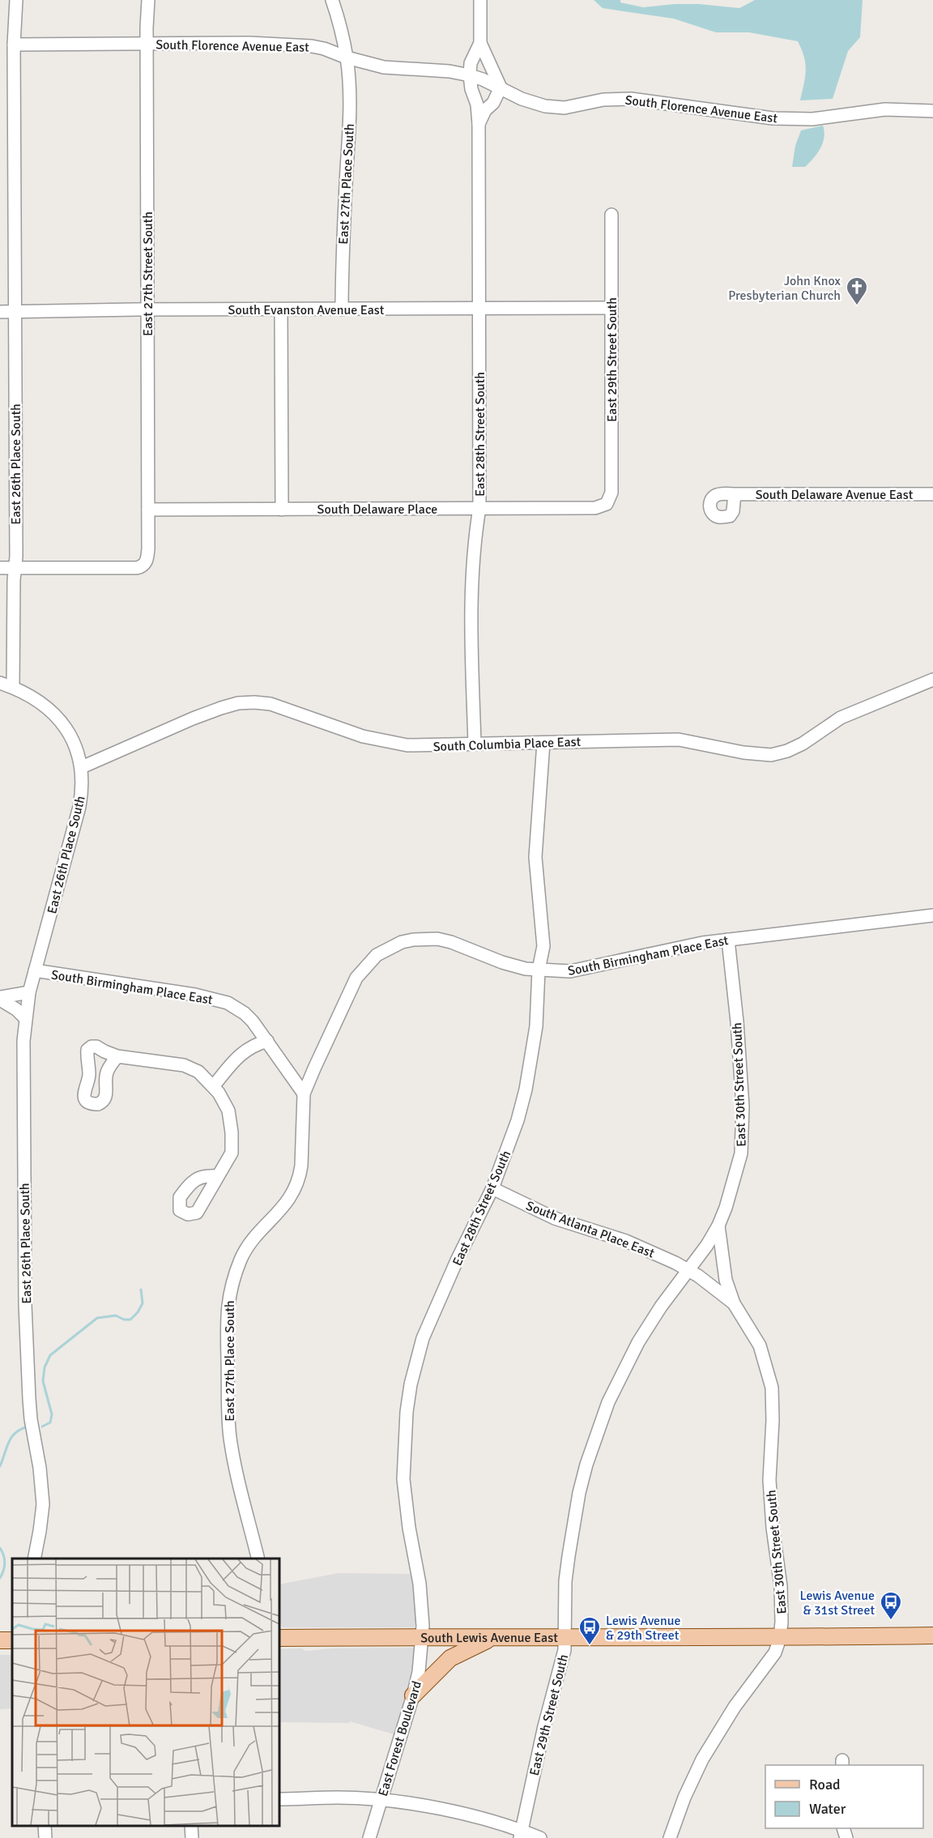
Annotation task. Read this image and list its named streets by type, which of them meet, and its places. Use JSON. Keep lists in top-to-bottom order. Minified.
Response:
{"streets":{"main road":["South Lewis Avenue East"],"street":["South Florence Avenue East","East 27th Place South","East 27th Street South","South Evanston Avenue East","East 29th Street South","East 28th Street South","East 26th Place South","South Delaware Avenue East","South Delaware Place","South Columbia Place East","South Birmingham Place East","East 30th Street South","South Atlanta Place East","East Forest Boulevard"]},"crossings":[["South Florence Avenue East","East 27th Place South"],["South Florence Avenue East","East 27th Street South"],["South Florence Avenue East","East 28th Street South"],["South Florence Avenue East","East 26th Place South"],["East 27th Place South","South Evanston Avenue East"],["East 27th Place South","South Birmingham Place East"],["East 27th Street South","South Evanston Avenue East"],["East 27th Street South","East 26th Place South"],["East 27th Street South","South Delaware Place"],["South Evanston Avenue East","East 29th Street South"],["South Evanston Avenue East","East 28th Street South"],["South Evanston Avenue East","East 26th Place South"],["East 29th Street South","South Delaware Place"],["East 29th Street South","East 30th Street South"],["East 29th Street South","South Atlanta Place East"],["East 29th Street South","South Lewis Avenue East"],["East 28th Street South","South Delaware Place"],["East 28th Street South","South Columbia Place East"],["East 28th Street South","South Birmingham Place East"],["East 28th Street South","South Atlanta Place East"],["East 28th Street South","South Lewis Avenue East"],["East 28th Street South","East Forest Boulevard"],["East 26th Place South","South Columbia Place East"],["East 26th Place South","South Birmingham Place East"],["South Birmingham Place East","East 30th Street South"],["East 30th Street South","South Atlanta Place East"],["East 30th Street South","South Lewis Avenue East"],["South Lewis Avenue East","East Forest Boulevard"]],"places":{"church":["John Knox Presbyterian Church"],"bus stop":["Lewis Avenue & 31st Street","Lewis Avenue & 29th Street"]},"legend":["Road","Water"]}
